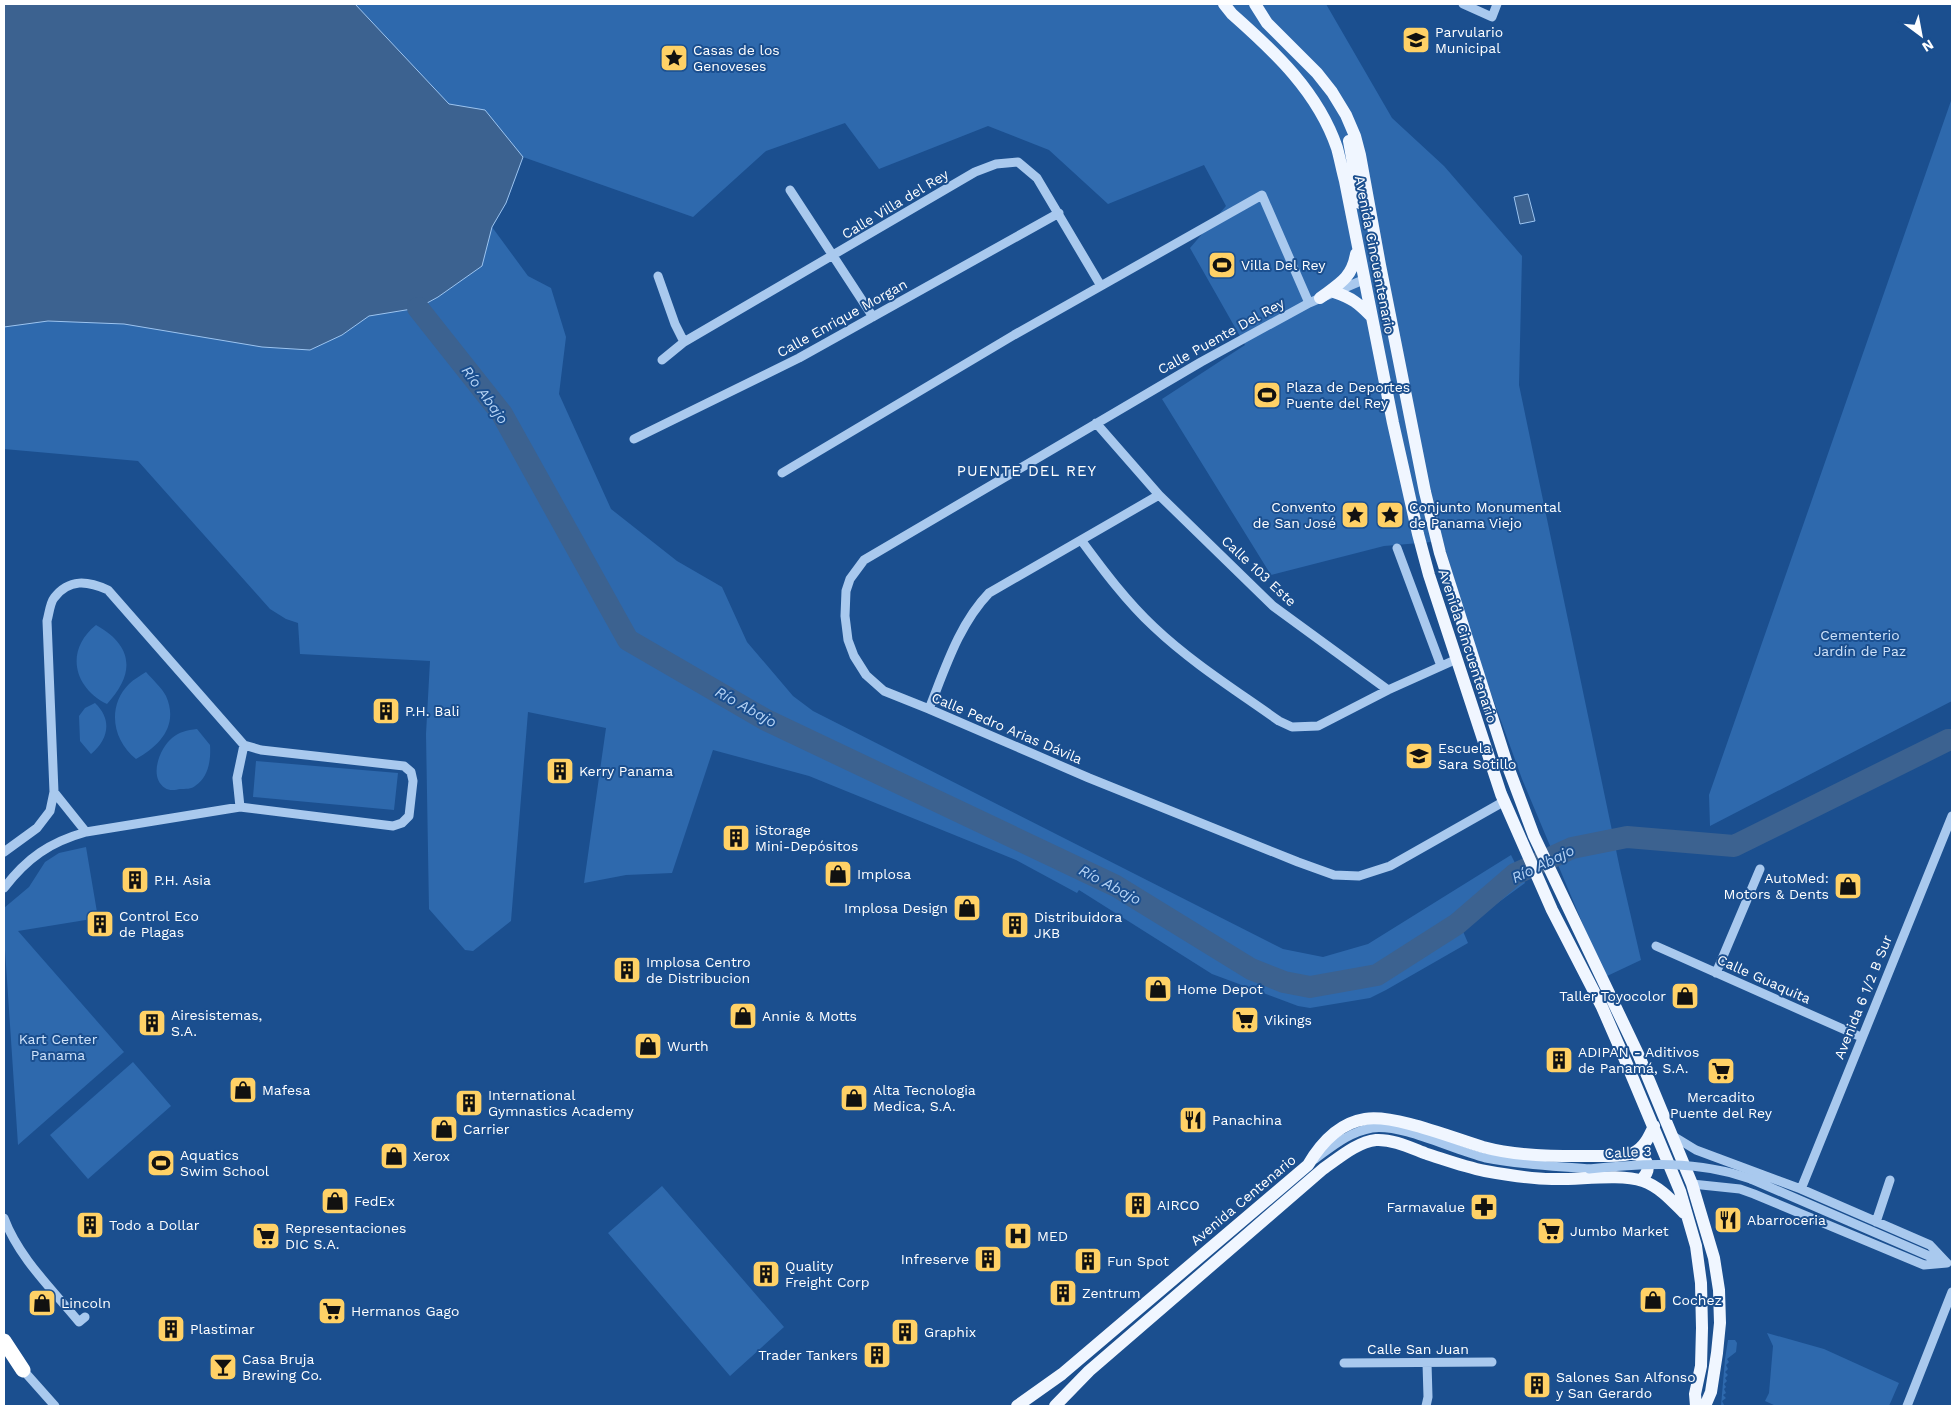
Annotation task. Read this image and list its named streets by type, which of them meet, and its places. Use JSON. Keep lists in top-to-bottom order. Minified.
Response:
{"streets":{"main road":["Avenida Cincuentenario","Avenida Centenario"],"street":["Calle Villa del Rey","Calle Enrique Morgan","Calle Puente Del Rey","Calle 103 Este","Calle Pedro Arias Dávila","Calle Guaquita","Avenida 6 1/2 B Sur","Calle 3","Calle San Juan"]},"crossings":[["Calle Villa del Rey","Calle Enrique Morgan"],["Avenida Cincuentenario","Calle Puente Del Rey"],["Avenida Cincuentenario","Calle Pedro Arias Dávila"],["Avenida Cincuentenario","Avenida Centenario"],["Calle Puente Del Rey","Calle 103 Este"],["Calle Puente Del Rey","Calle Pedro Arias Dávila"],["Calle 103 Este","Calle Pedro Arias Dávila"],["Calle Guaquita","Avenida 6 1/2 B Sur"],["Calle 3","Avenida Centenario"]],"districts":["PUENTE DEL REY"],"water":["Río Abajo"],"parks":["Cementerio Jardín de Paz","Kart Center Panama"],"places":{"school or university":["Parvulario Municipal","Escuela Sara Sotillo"],"place":["Casas de los Genoveses","Convento de San José","Conjunto Monumental de Panama Viejo"],"sports":["Villa Del Rey","Plaza de Deportes Puente del Rey","Aquatics Swim School"],"building":["P.H. Bali","Kerry Panama","iStorage Mini-Depósitos","P.H. Asia","Control Eco de Plagas","Distribuidora JKB","Implosa Centro de Distribucion","Airesistemas, S.A.","ADIPAN - Aditivos de Panamá, S.A.","International Gymnastics Academy","AIRCO","Todo a Dollar","Infreserve","Fun Spot","Quality Freight Corp","Zentrum","Plastimar","Graphix","Trader Tankers","Salones San Alfonso y San Gerardo"],"shop":["Implosa","AutoMed: Motors & Dents","Implosa Design","Home Depot","Taller Toyocolor","Annie & Motts","Wurth","Mafesa","Alta Tecnologia Medica, S.A.","Carrier","Xerox","FedEx","Cochez","Lincoln"],"supermarket":["Vikings","Mercadito Puente del Rey","Jumbo Market","Representaciones DIC S.A.","Hermanos Gago"],"restaurant":["Panachina","Abarroceria"],"pharmacy":["Farmavalue"],"hospital":["MED"],"bar":["Casa Bruja Brewing Co."]},"north":"bottom right"}
